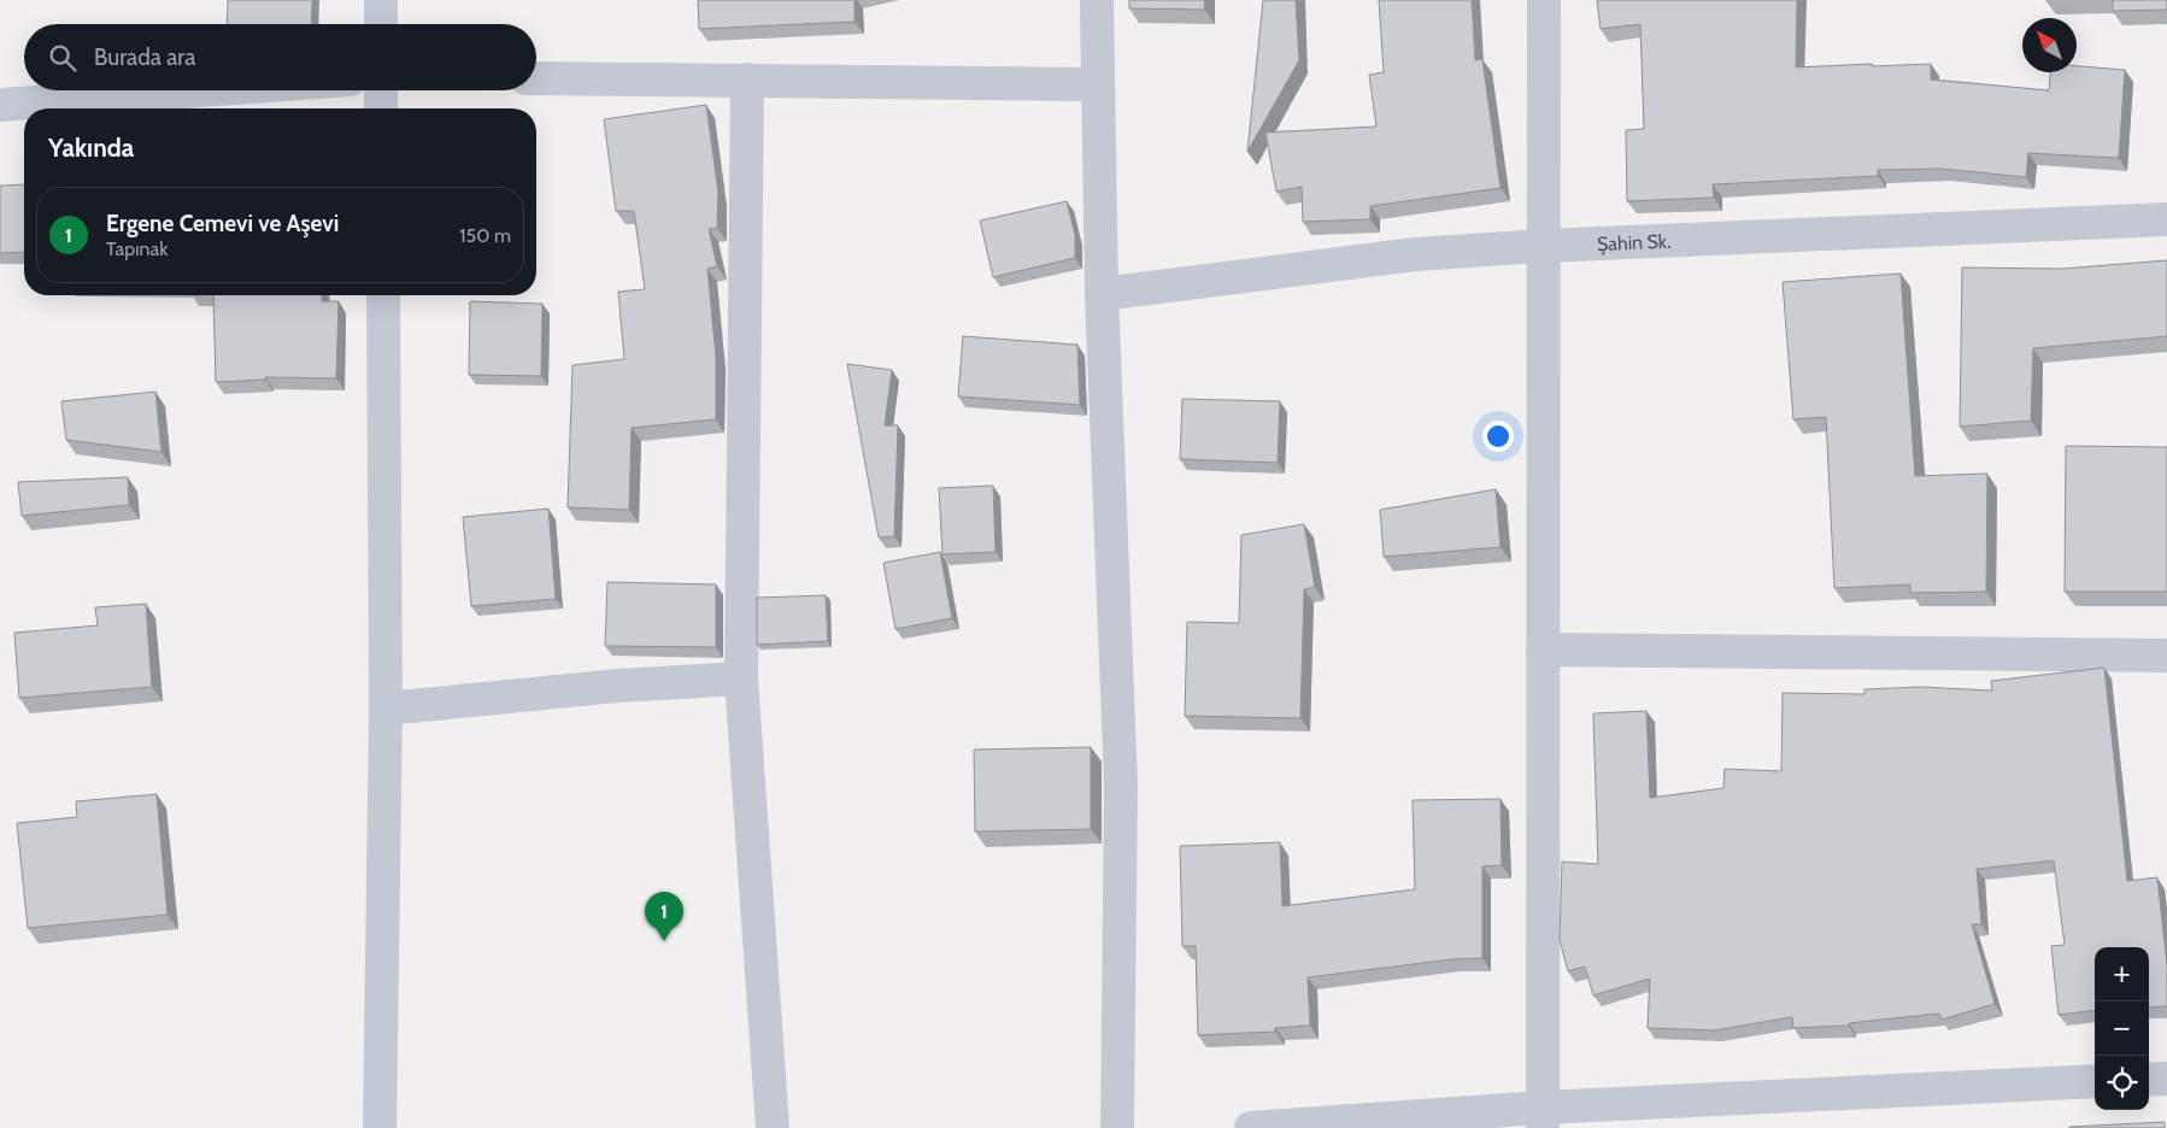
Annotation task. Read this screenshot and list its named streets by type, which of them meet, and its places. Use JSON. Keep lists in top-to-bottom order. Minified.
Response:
{"streets":{"street":["Şahin Sk."]},"north":"top left","page":{"search":"Burada ara","heading":"Yakında","list":[{"mark":"1","name":"Ergene Cemevi ve Aşevi","note":"Tapınak","value":"150 m"}],"pins":"1","map_buttons":["+","−"]}}
